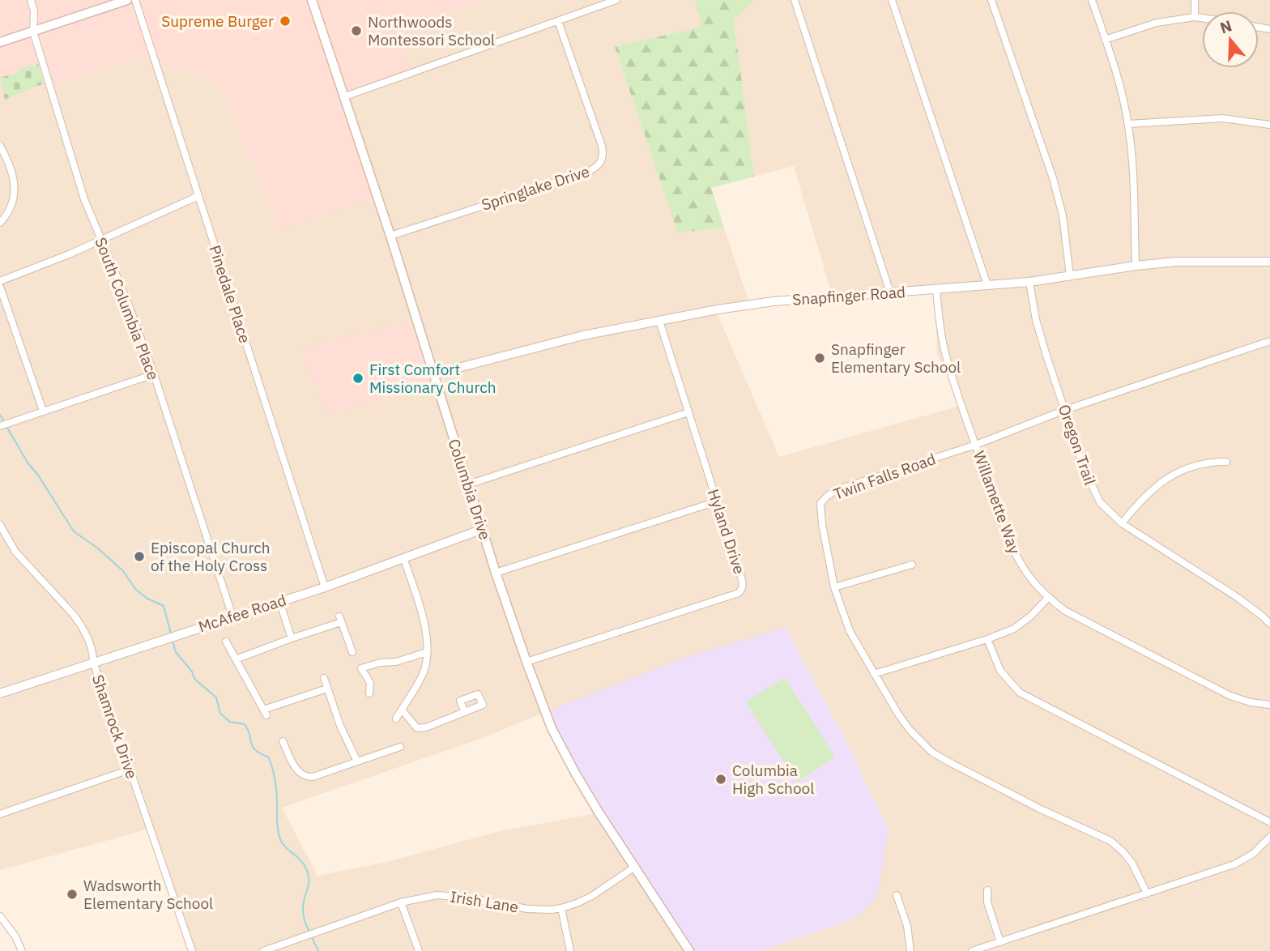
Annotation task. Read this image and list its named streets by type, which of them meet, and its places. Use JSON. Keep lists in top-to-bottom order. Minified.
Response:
{"streets":{"main road":["Columbia Drive"],"street":["Springlake Drive","Pinedale Place","Snapfinger Road","South Columbia Place","Oregon Trail","Twin Falls Road","Willamette Way","Hyland Drive","McAfee Road","Shamrock Drive","Irish Lane"]},"crossings":[["Springlake Drive","Columbia Drive"],["Pinedale Place","McAfee Road"],["Snapfinger Road","Oregon Trail"],["Snapfinger Road","Columbia Drive"],["Snapfinger Road","Willamette Way"],["Snapfinger Road","Hyland Drive"],["South Columbia Place","McAfee Road"],["Oregon Trail","Twin Falls Road"],["Twin Falls Road","Willamette Way"],["Columbia Drive","Hyland Drive"],["Columbia Drive","McAfee Road"],["Columbia Drive","Irish Lane"],["McAfee Road","Shamrock Drive"]],"places":["Supreme Burger","Northwoods Montessori School","Snapfinger Elementary School","First Comfort Missionary Church","Episcopal Church of the Holy Cross","Columbia High School","Wadsworth Elementary School"],"north":"top"}
